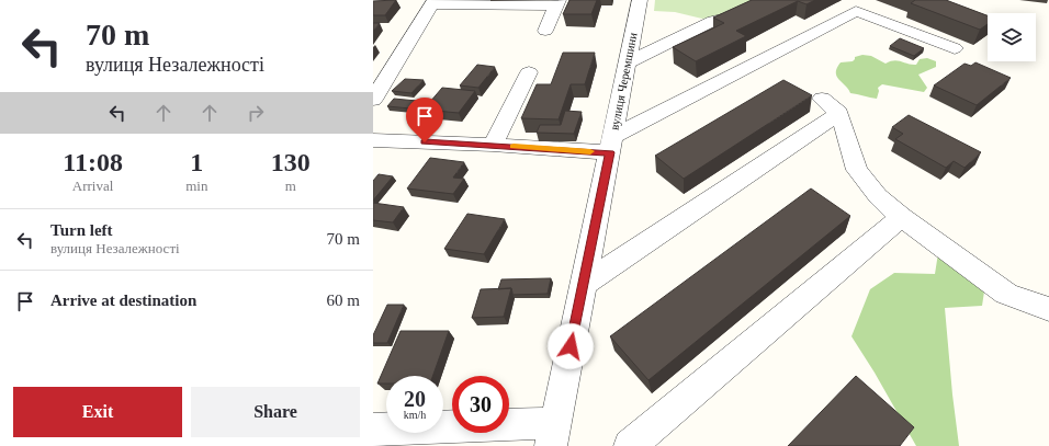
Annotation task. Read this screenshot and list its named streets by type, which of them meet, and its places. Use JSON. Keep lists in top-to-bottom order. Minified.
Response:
{"streets":{"street":["вулиця Черемшини"]},"page":{"turn":["70 m","вулиця Незалежності"],"eta":["11:08","Arrival","1","min","130","m"],"list":[{"name":"Turn left","note":"вулиця Незалежності","value":"70 m"},{"name":"Arrive at destination","value":"60 m"}],"speed":"20 km/h","limit":"30","buttons":["Exit","Share"]}}
